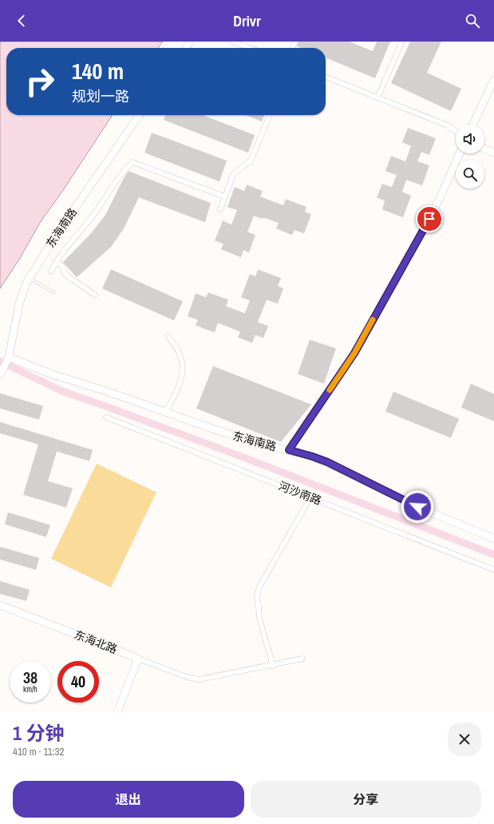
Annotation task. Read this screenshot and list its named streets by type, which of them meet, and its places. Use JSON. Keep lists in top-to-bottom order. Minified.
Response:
{"streets":{"street":["东海南路","河沙南路","东海北路"]},"page":{"header":"Drivr","turn":["140 m","规划一路"],"speed":"38 km/h","limit":"40","heading":["1 分钟","410 m · 11:32"],"buttons":["退出","分享"]}}
